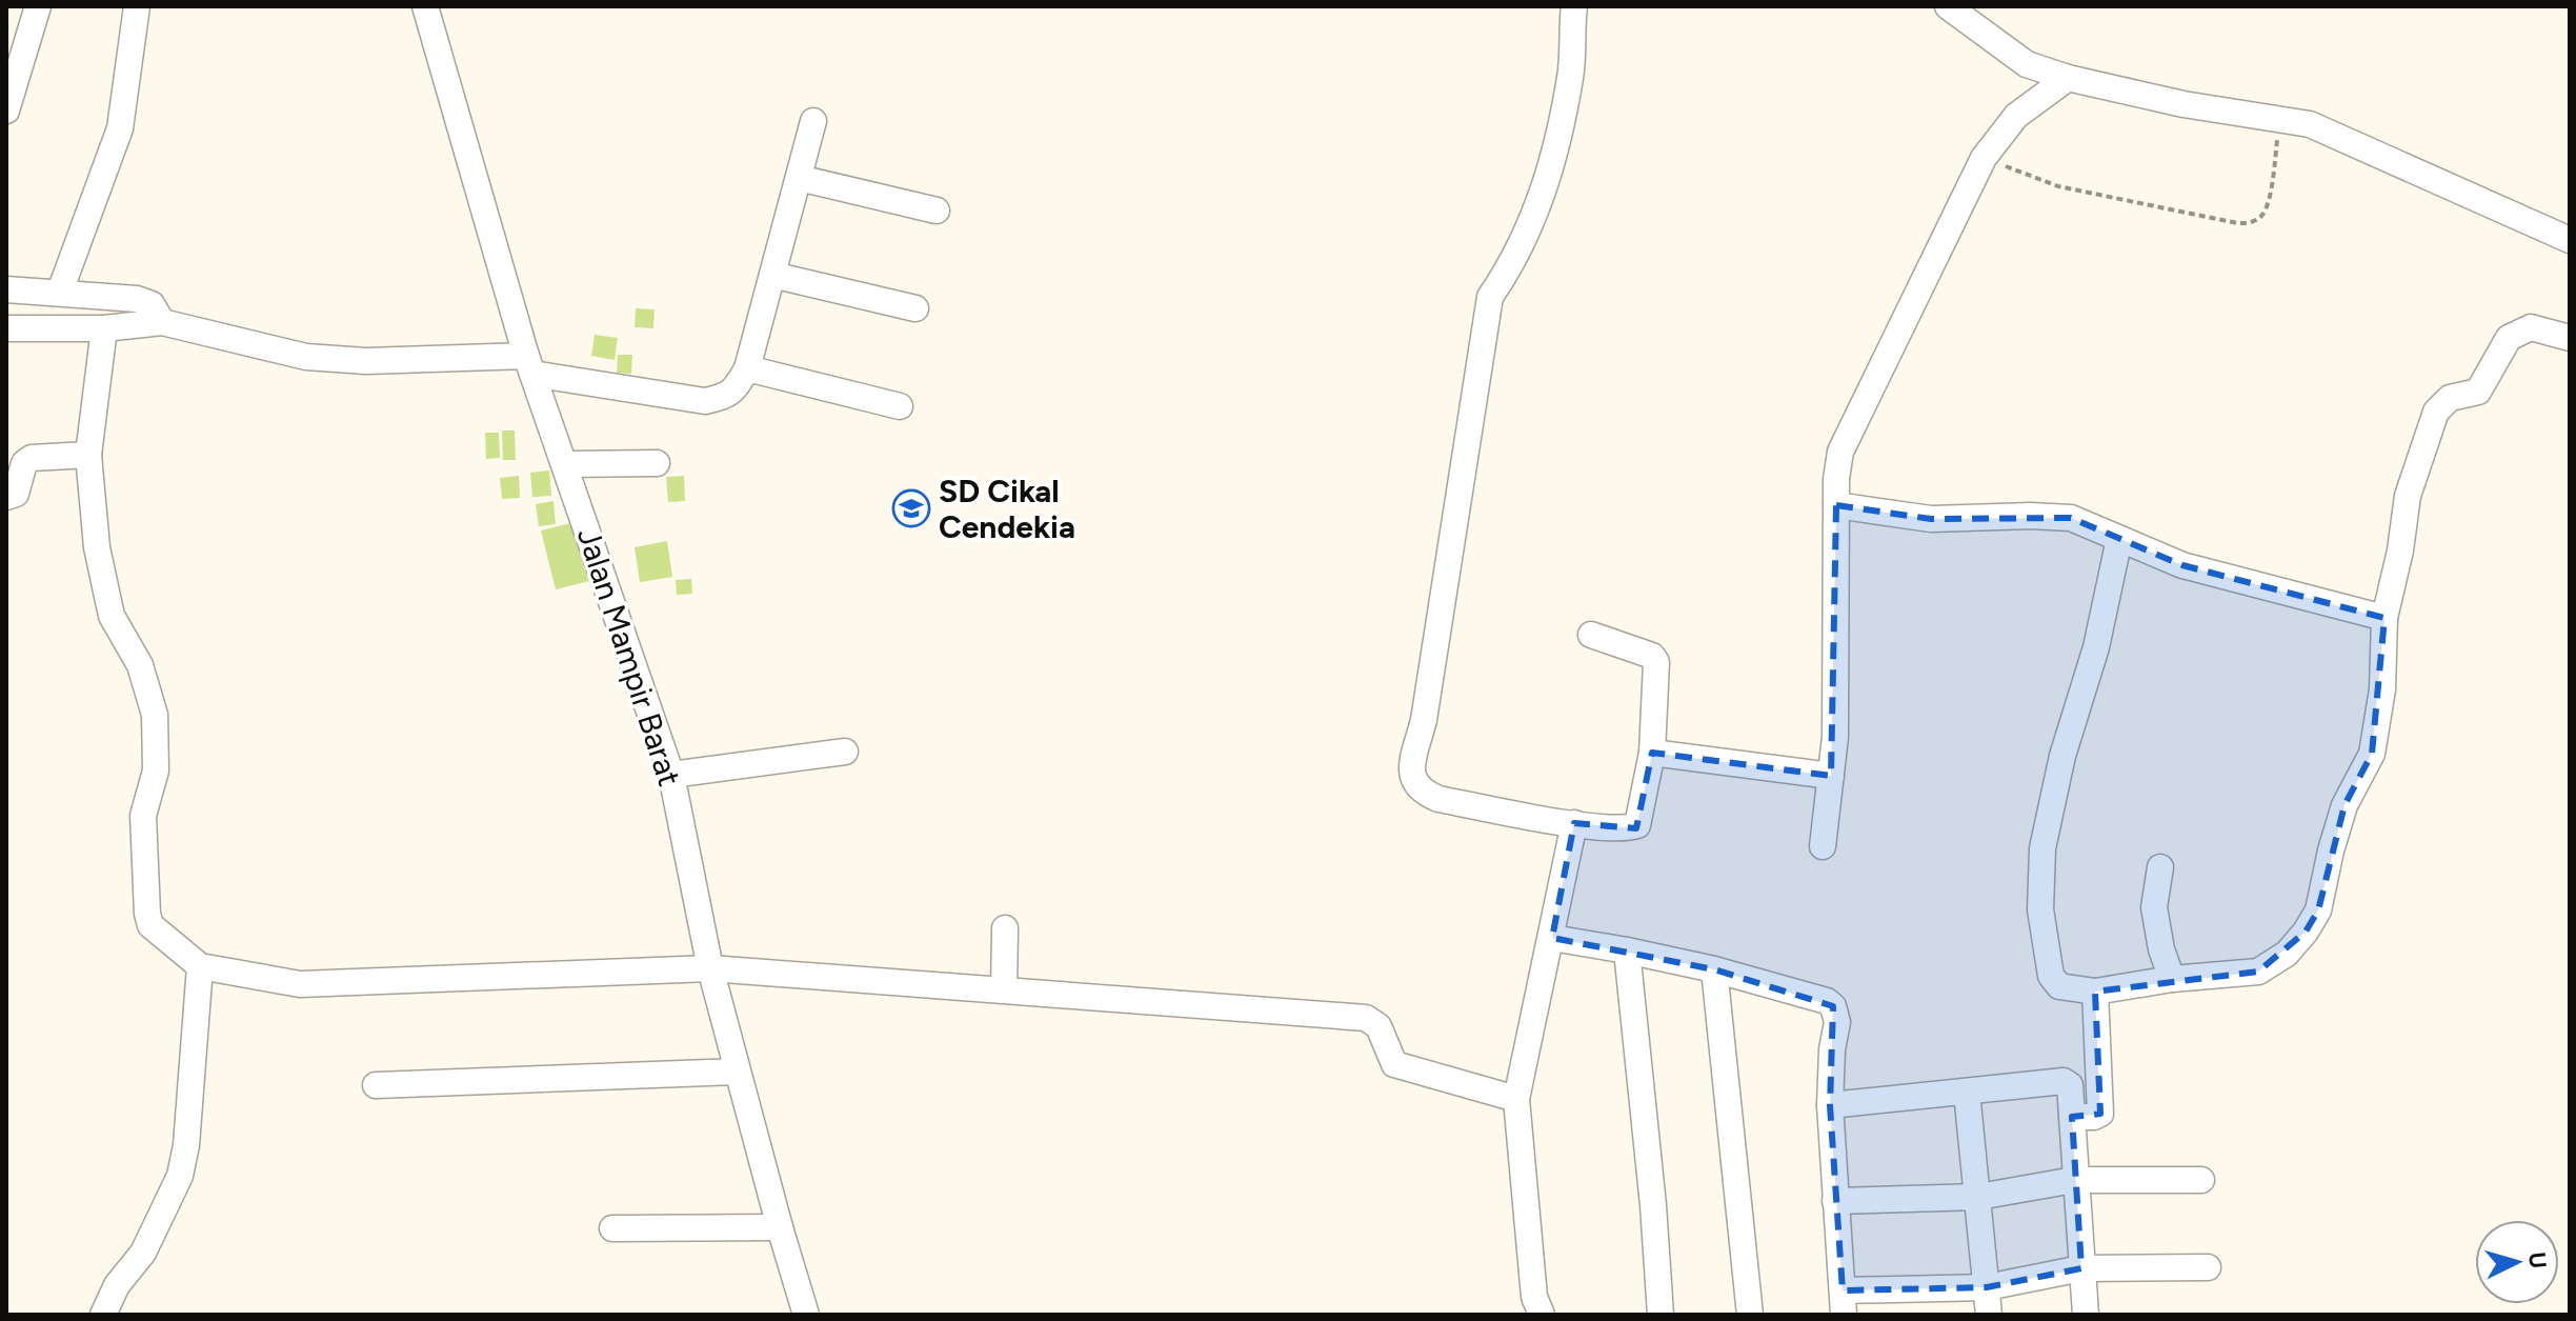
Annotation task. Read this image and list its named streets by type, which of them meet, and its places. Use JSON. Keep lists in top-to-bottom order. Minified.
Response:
{"streets":{"street":["Jalan Mampir Barat"]},"places":{"school or university":["SD Cikal Cendekia"]},"north":"right"}
